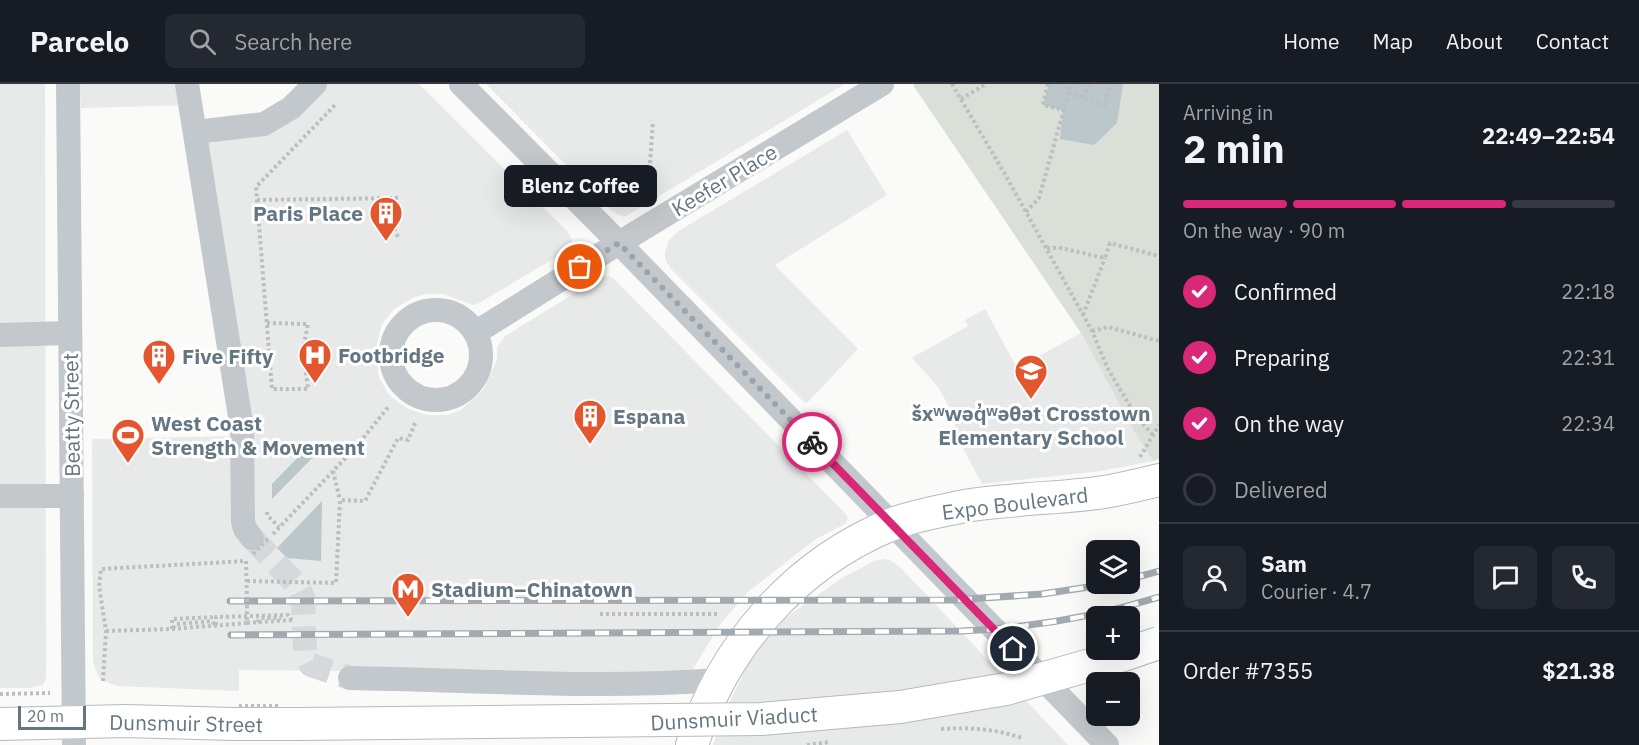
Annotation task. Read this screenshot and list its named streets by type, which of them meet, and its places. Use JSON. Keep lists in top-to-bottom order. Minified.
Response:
{"streets":{"main road":["Expo Boulevard","Dunsmuir Viaduct","Dunsmuir Street"],"street":["Keefer Place","Beatty Street"]},"crossings":[["Beatty Street","Dunsmuir Street"],["Dunsmuir Viaduct","Dunsmuir Street"]],"places":{"building":["Paris Place","Five Fifty","Espana"],"other":["Blenz Coffee"],"hospital":["Footbridge"],"school or university":["šxʷwəq̓ʷəθət Crosstown Elementary School"],"sports":["West Coast Strength & Movement"],"metro station":["Stadium–Chinatown"]},"scale_bar":"20 m","page":{"header":"Parcelo","search":"Search here","nav":["Home","Map","About","Contact"],"heading":["2 min","Arriving in","22:49–22:54"],"panel":["Sam","Courier · 4.7","Order #7355","$21.38"],"bubble":"Blenz Coffee","bar":"On the way · 90 m","list":[["Confirmed","22:18"],["Preparing","22:31"],["On the way","22:34"],"Delivered"],"map_buttons":["+","−"],"scale":"20 m"}}
